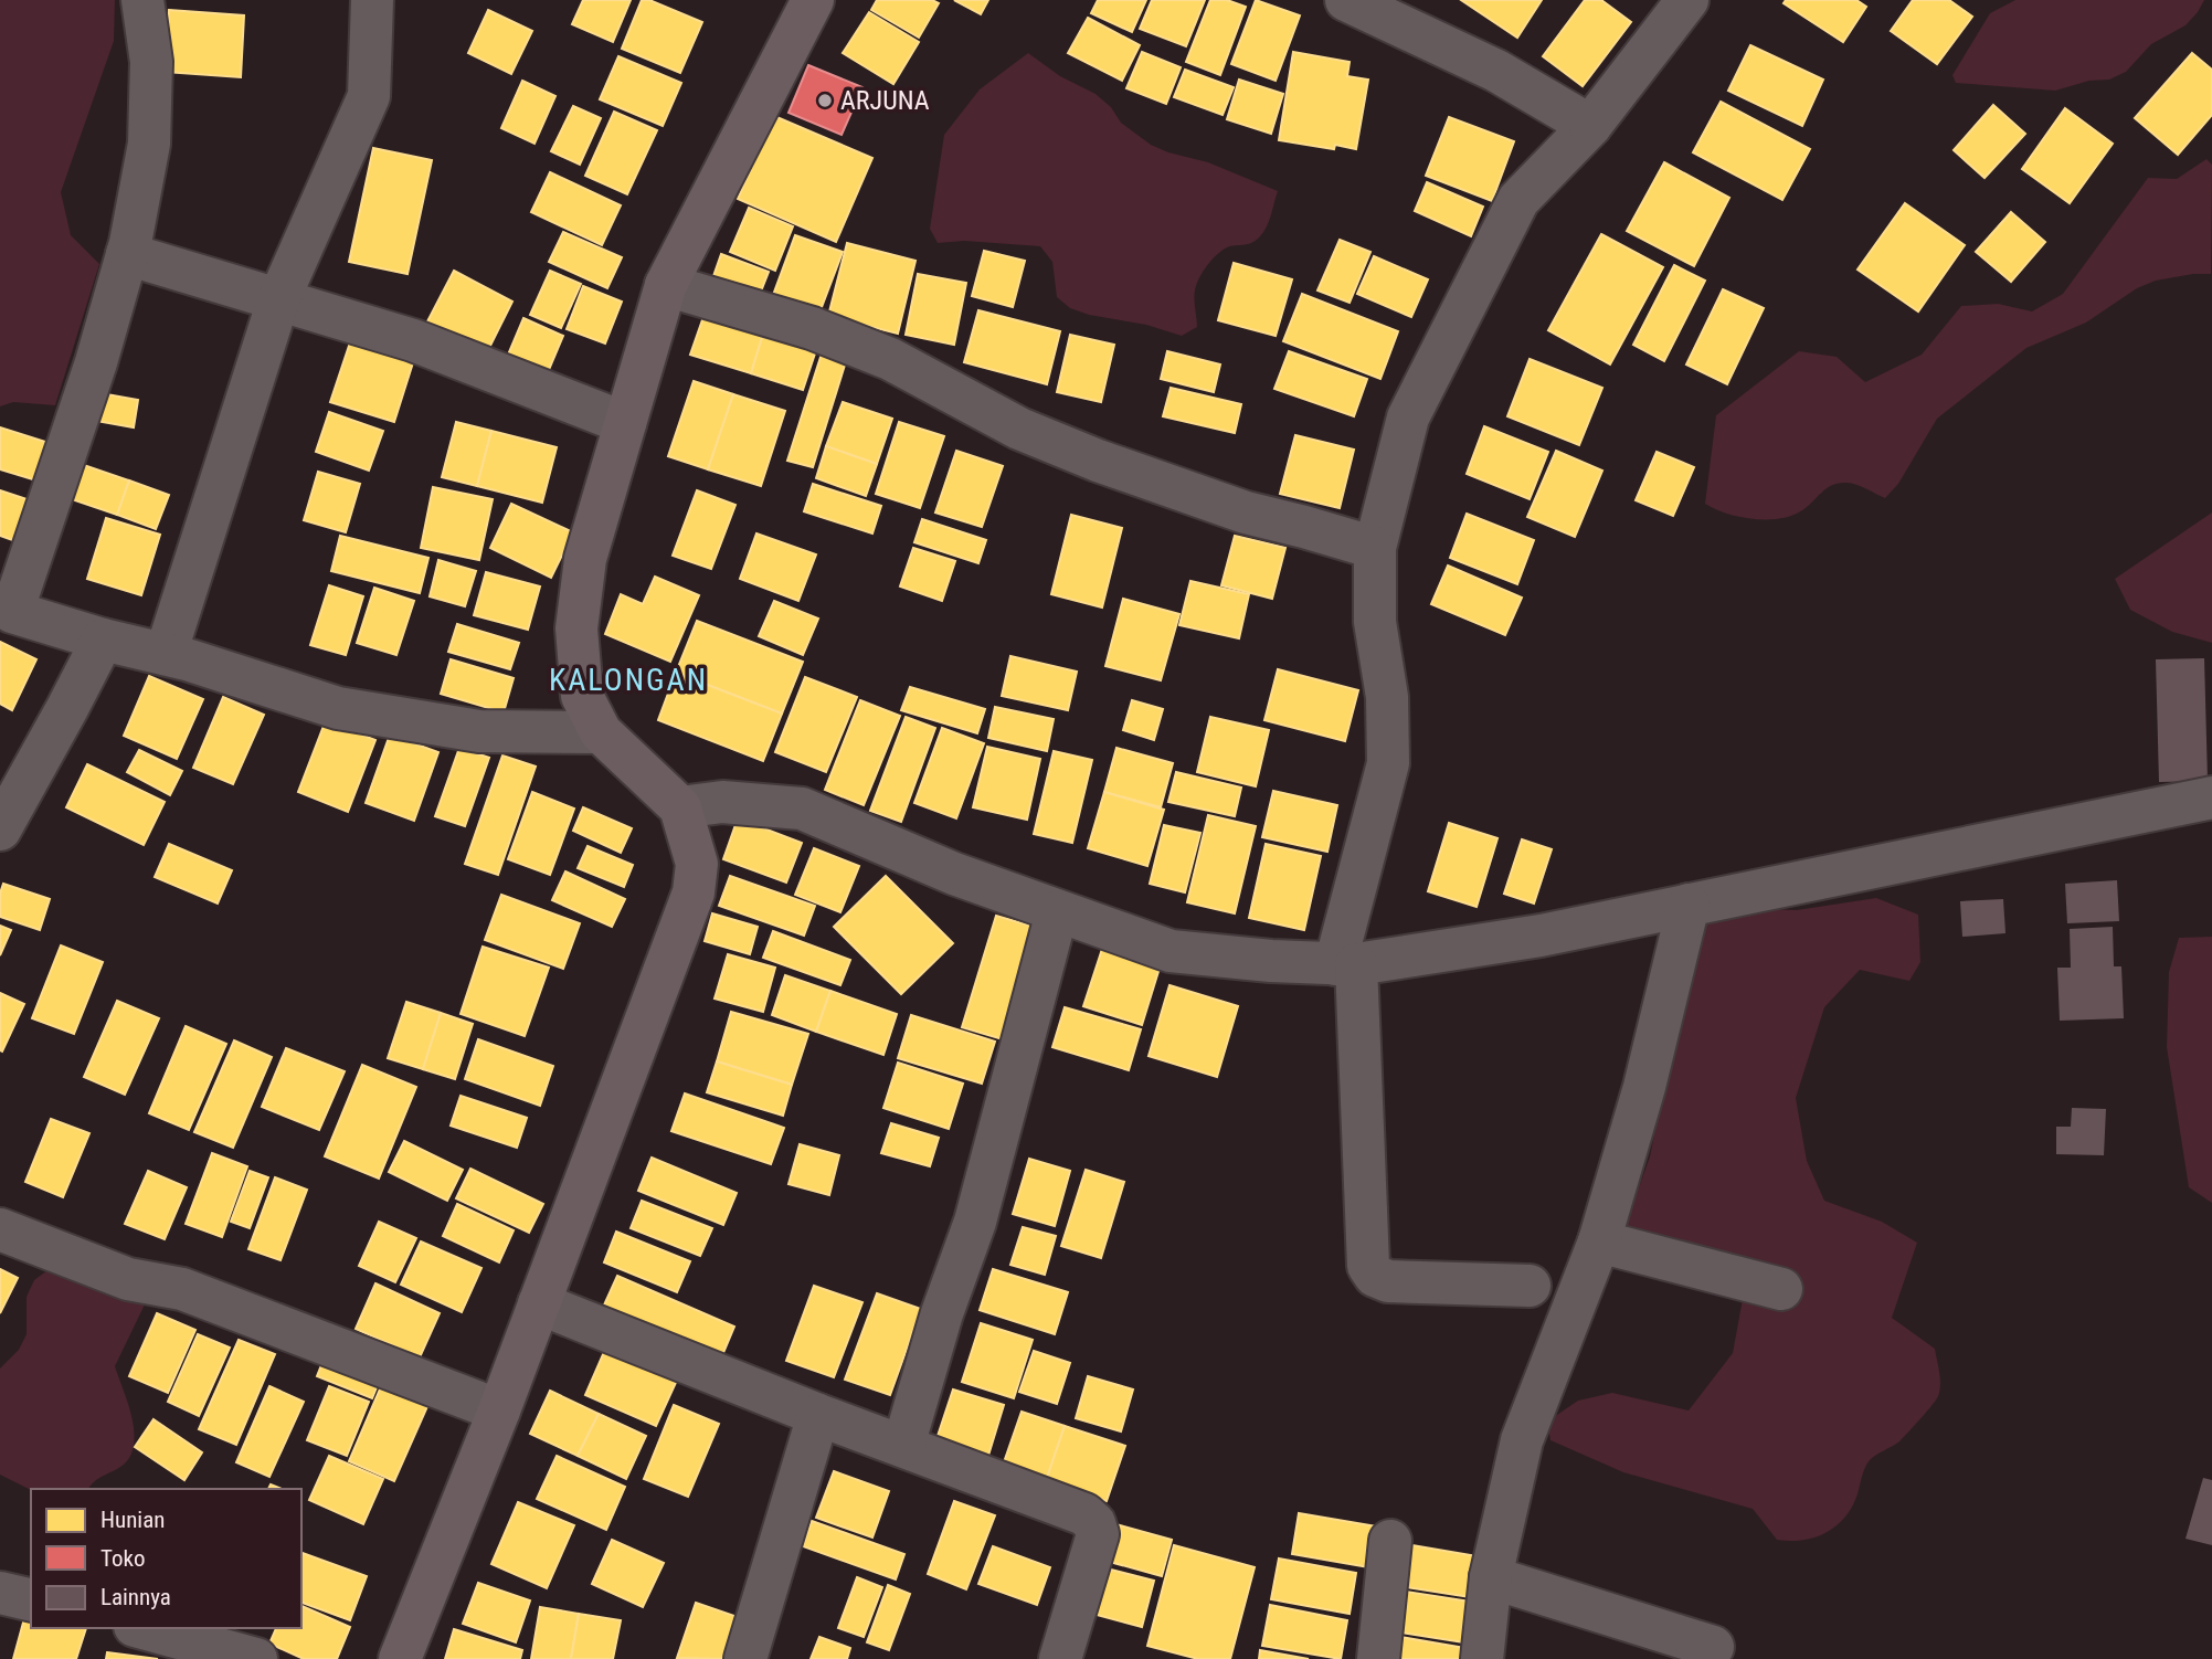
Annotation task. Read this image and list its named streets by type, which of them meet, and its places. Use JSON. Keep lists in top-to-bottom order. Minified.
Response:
{"districts":["KALONGAN"],"places":["ARJUNA"],"legend":["Hunian","Toko","Lainnya"]}
